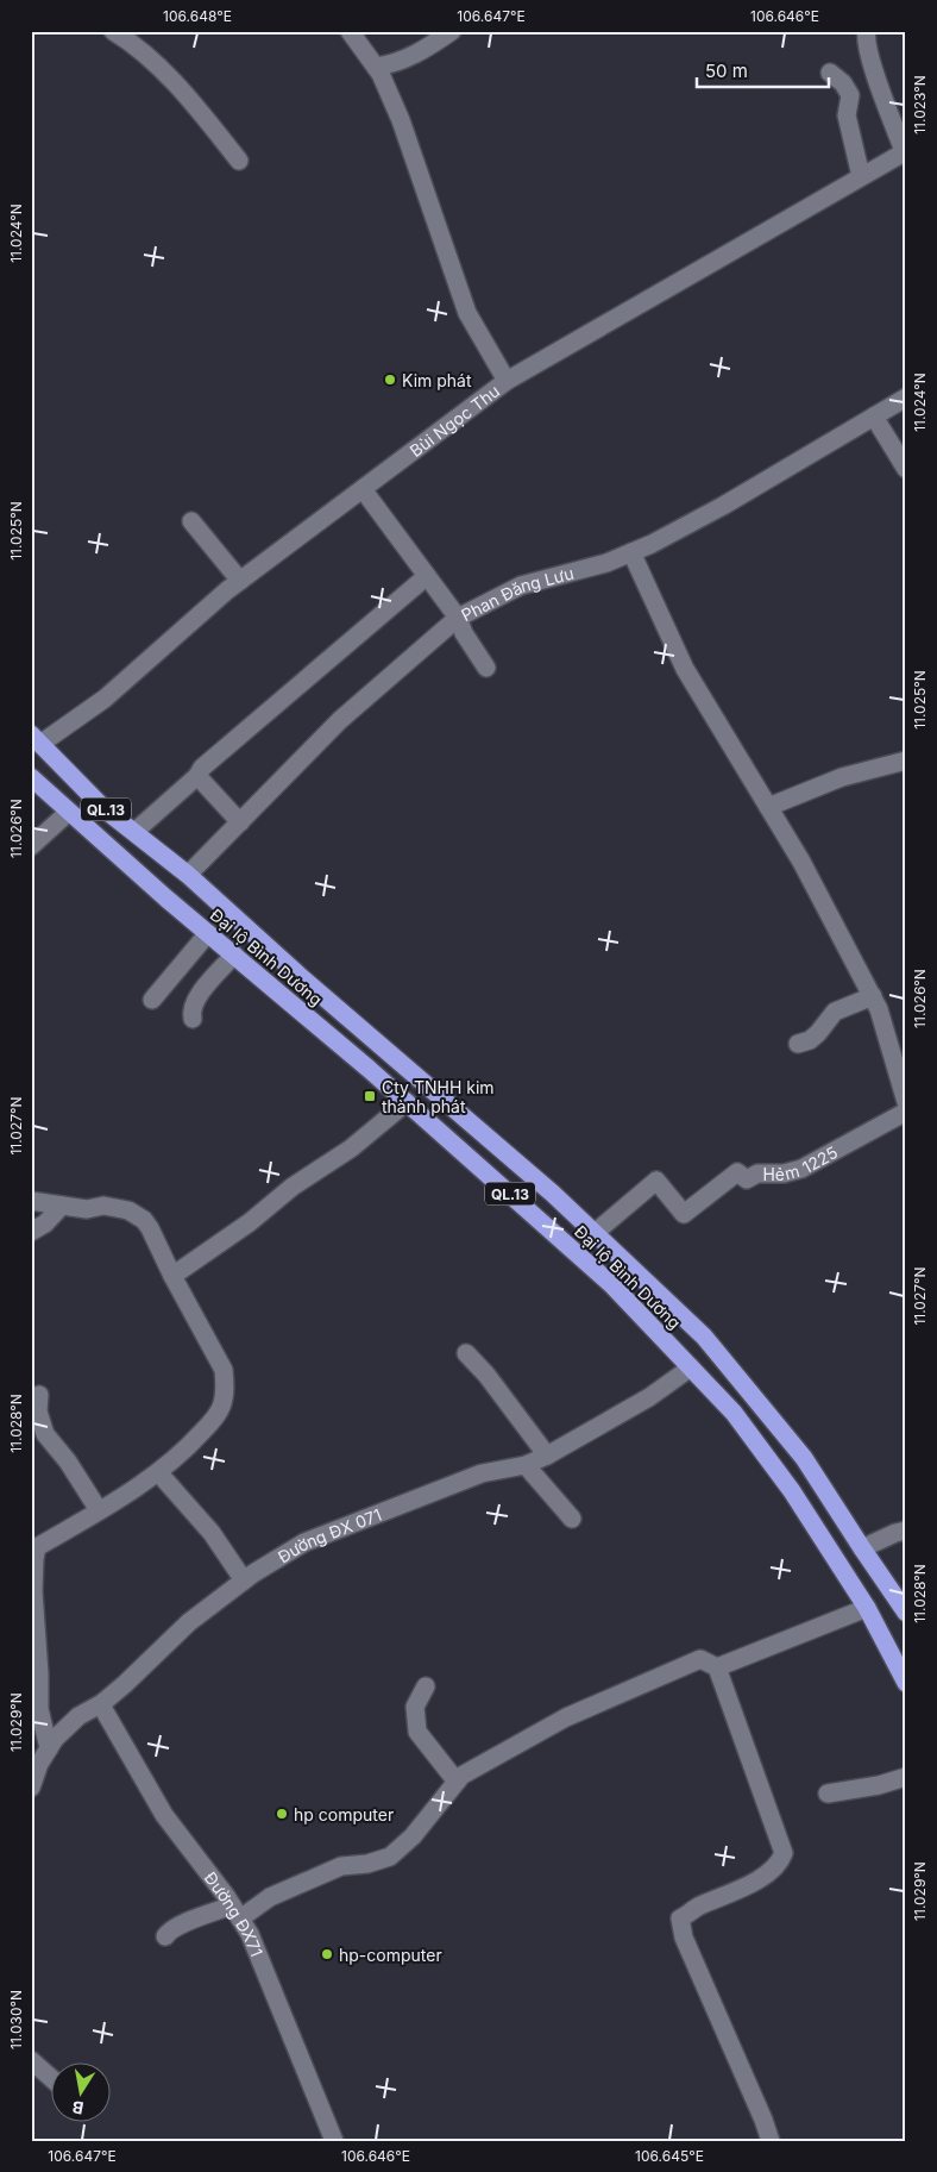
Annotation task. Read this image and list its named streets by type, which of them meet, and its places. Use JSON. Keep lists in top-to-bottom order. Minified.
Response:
{"streets":{"highway":["QL.13","Đại lộ Bình Dương"],"street":["Bùi Ngọc Thu","Phan Đăng Lưu","Hẻm 1225","Đường ĐX 071","Đường ĐX71"]},"crossings":[["Bùi Ngọc Thu","Đại lộ Bình Dương"],["Phan Đăng Lưu","Đại lộ Bình Dương"],["Đại lộ Bình Dương","Hẻm 1225"],["Đại lộ Bình Dương","Đường ĐX 071"],["Đường ĐX 071","Đường ĐX71"]],"places":{"other":["Kim phát","hp computer","hp-computer"],"transit":["Cty TNHH kim thành phát"]},"scale_bar":"50 m","north":"bottom","coordinates":["106.648°E","106.647°E","106.646°E","11.023°N","11.024°N","11.025°N","11.026°N","11.027°N","11.028°N","11.029°N","11.030°N","106.645°E"]}
